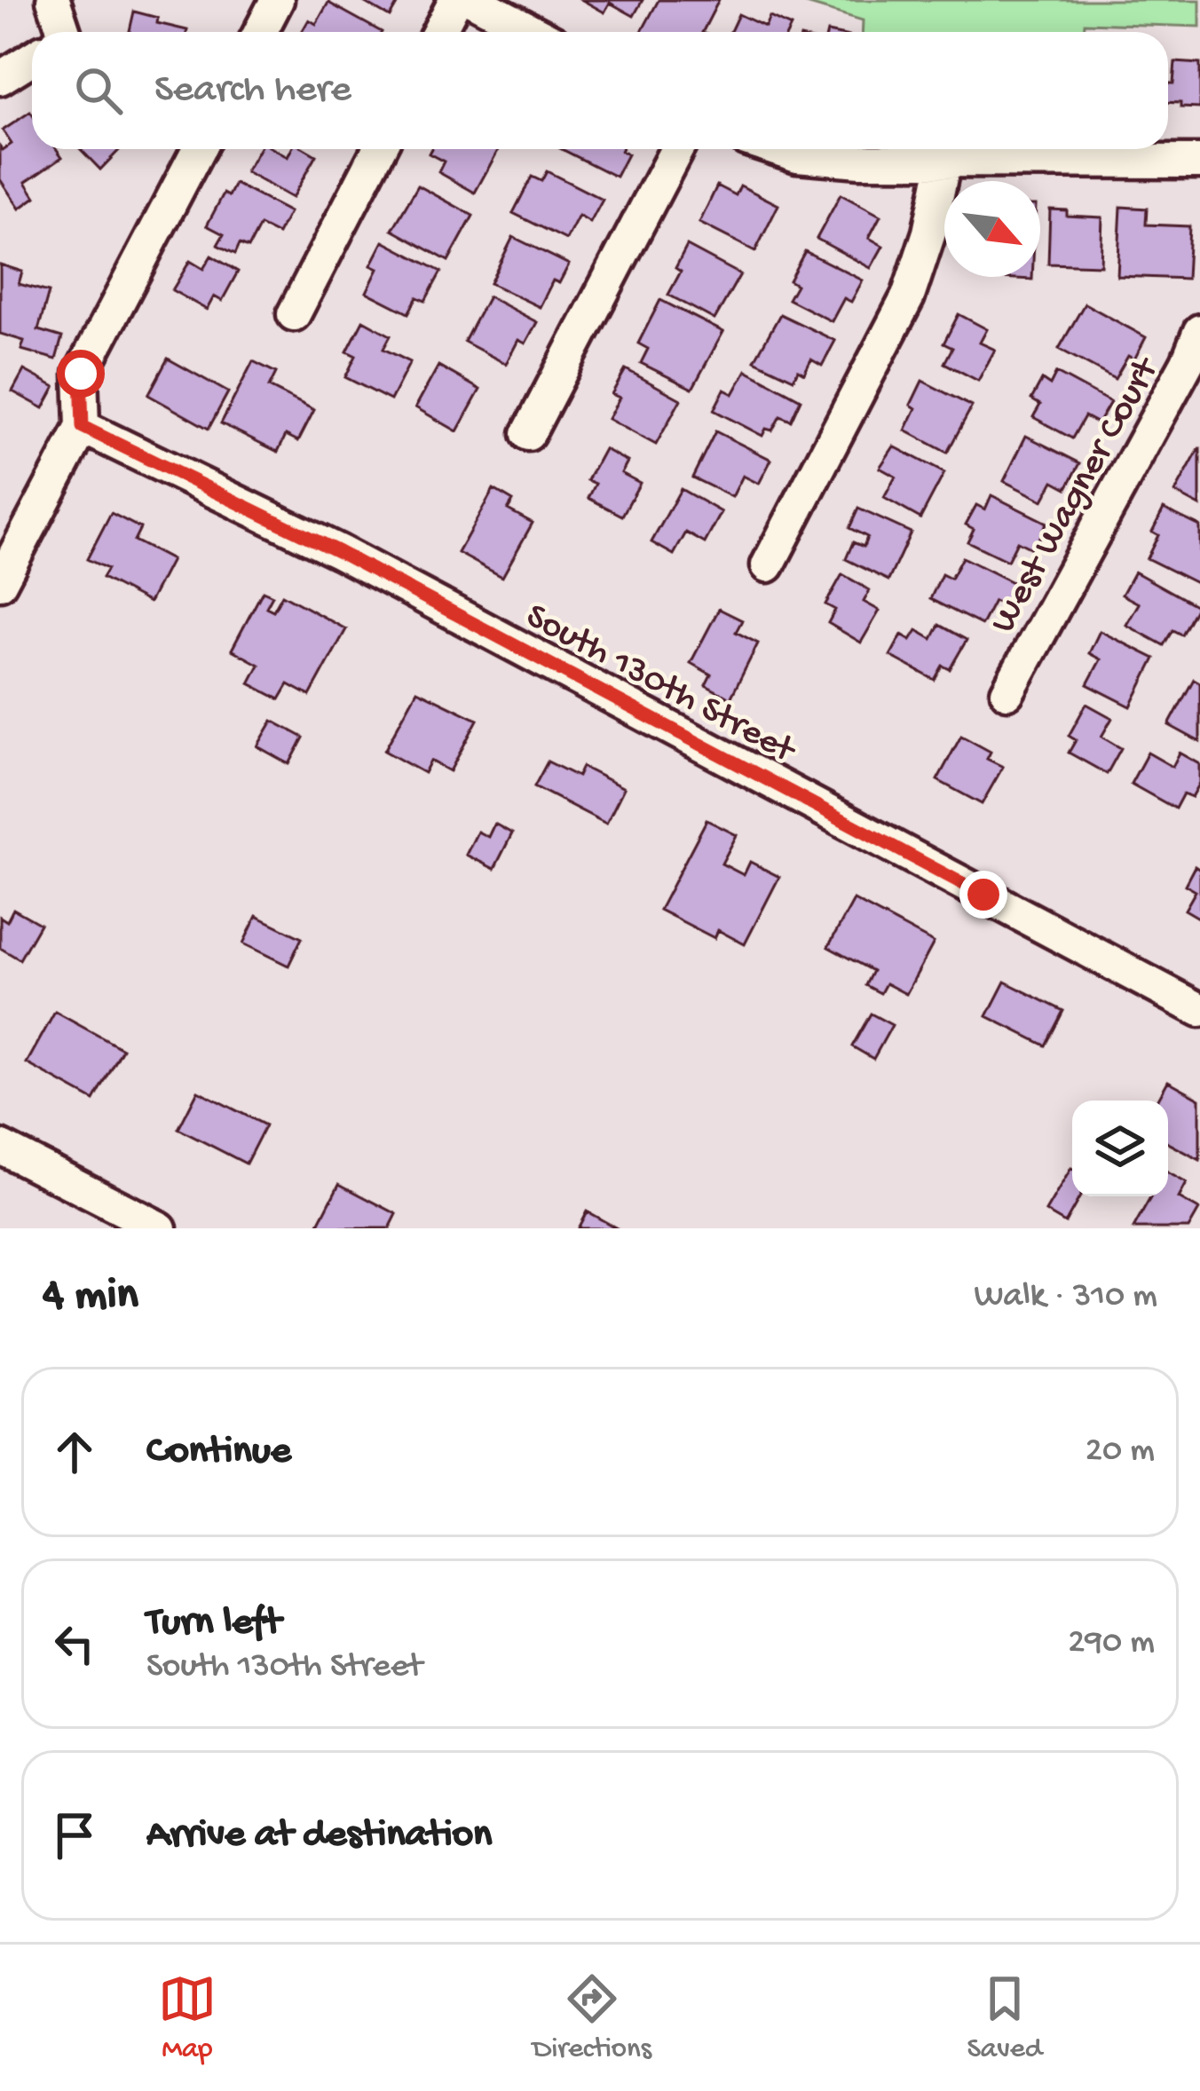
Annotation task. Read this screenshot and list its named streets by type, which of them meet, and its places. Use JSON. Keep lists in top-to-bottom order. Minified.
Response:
{"streets":{"street":["West Wagner Court","South 130th Street"]},"north":"bottom right","page":{"search":"Search here","heading":["4 min","Walk · 310 m"],"list":[["Continue","20 m"],["Turn left","South 130th Street","290 m"],"Arrive at destination"],"nav":["Map","Directions","Saved"]}}
